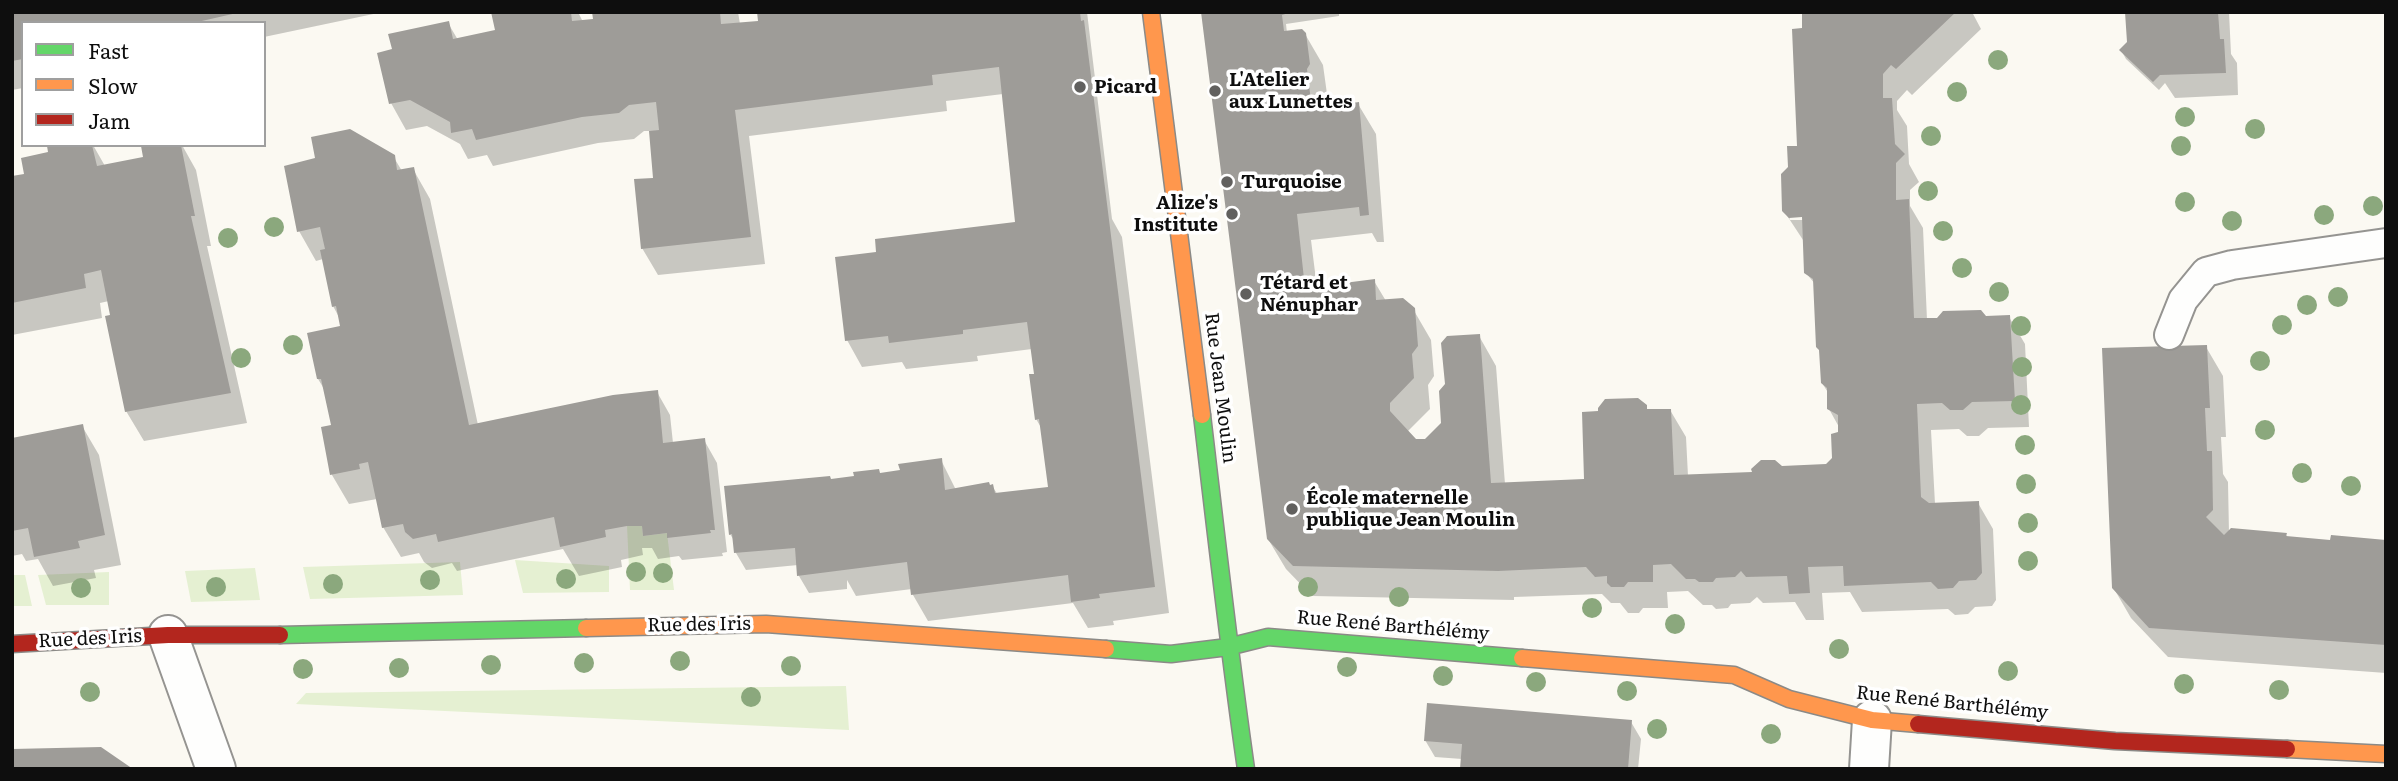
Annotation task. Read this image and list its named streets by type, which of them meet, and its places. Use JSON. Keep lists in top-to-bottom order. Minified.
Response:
{"streets":{"street":["Rue Jean Moulin","Rue des Iris","Rue René Barthélémy"]},"crossings":[["Rue Jean Moulin","Rue des Iris"],["Rue Jean Moulin","Rue René Barthélémy"],["Rue des Iris","Rue René Barthélémy"]],"places":["Picard","L'Atelier aux Lunettes","Turquoise","Alize's Institute","Tétard et Nénuphar","École maternelle publique Jean Moulin"],"legend":["Fast","Slow","Jam"]}
